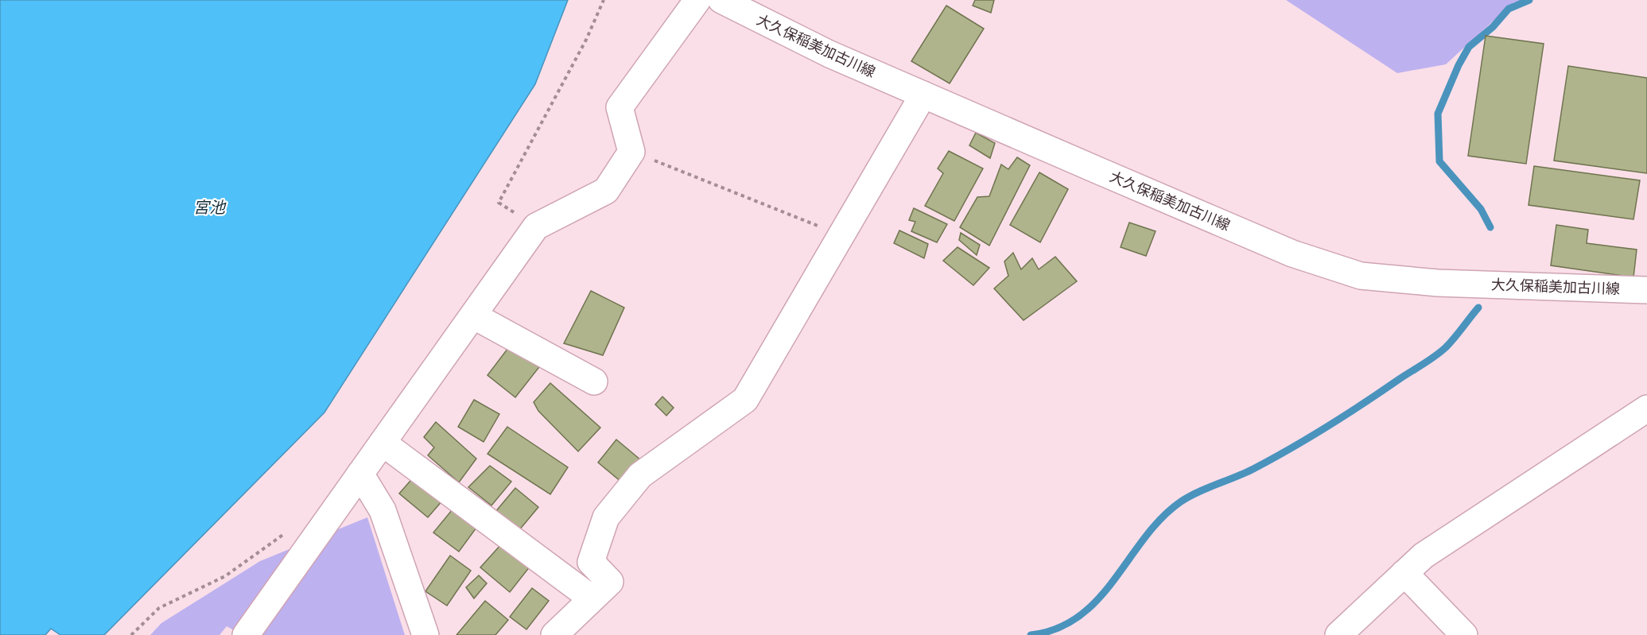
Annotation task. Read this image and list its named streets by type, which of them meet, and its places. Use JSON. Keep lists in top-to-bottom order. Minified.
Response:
{"streets":{"street":["大久保稲美加古川線"]},"water":["宮池"]}
